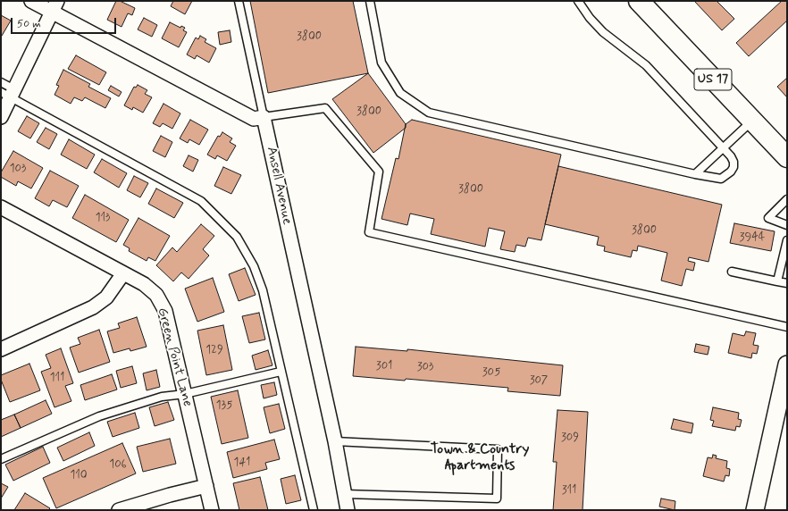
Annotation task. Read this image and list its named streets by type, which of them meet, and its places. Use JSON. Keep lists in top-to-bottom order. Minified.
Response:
{"streets":{"main road":["US 17"],"street":["Ansell Avenue","Green Point Lane"]},"districts":["Town & Country Apartments"],"house_numbers":["3800","3800","103","3800","113","3800","3944","129","301","303","305","111","307","135","309","141","106","110","311"],"scale_bar":"50 m"}
